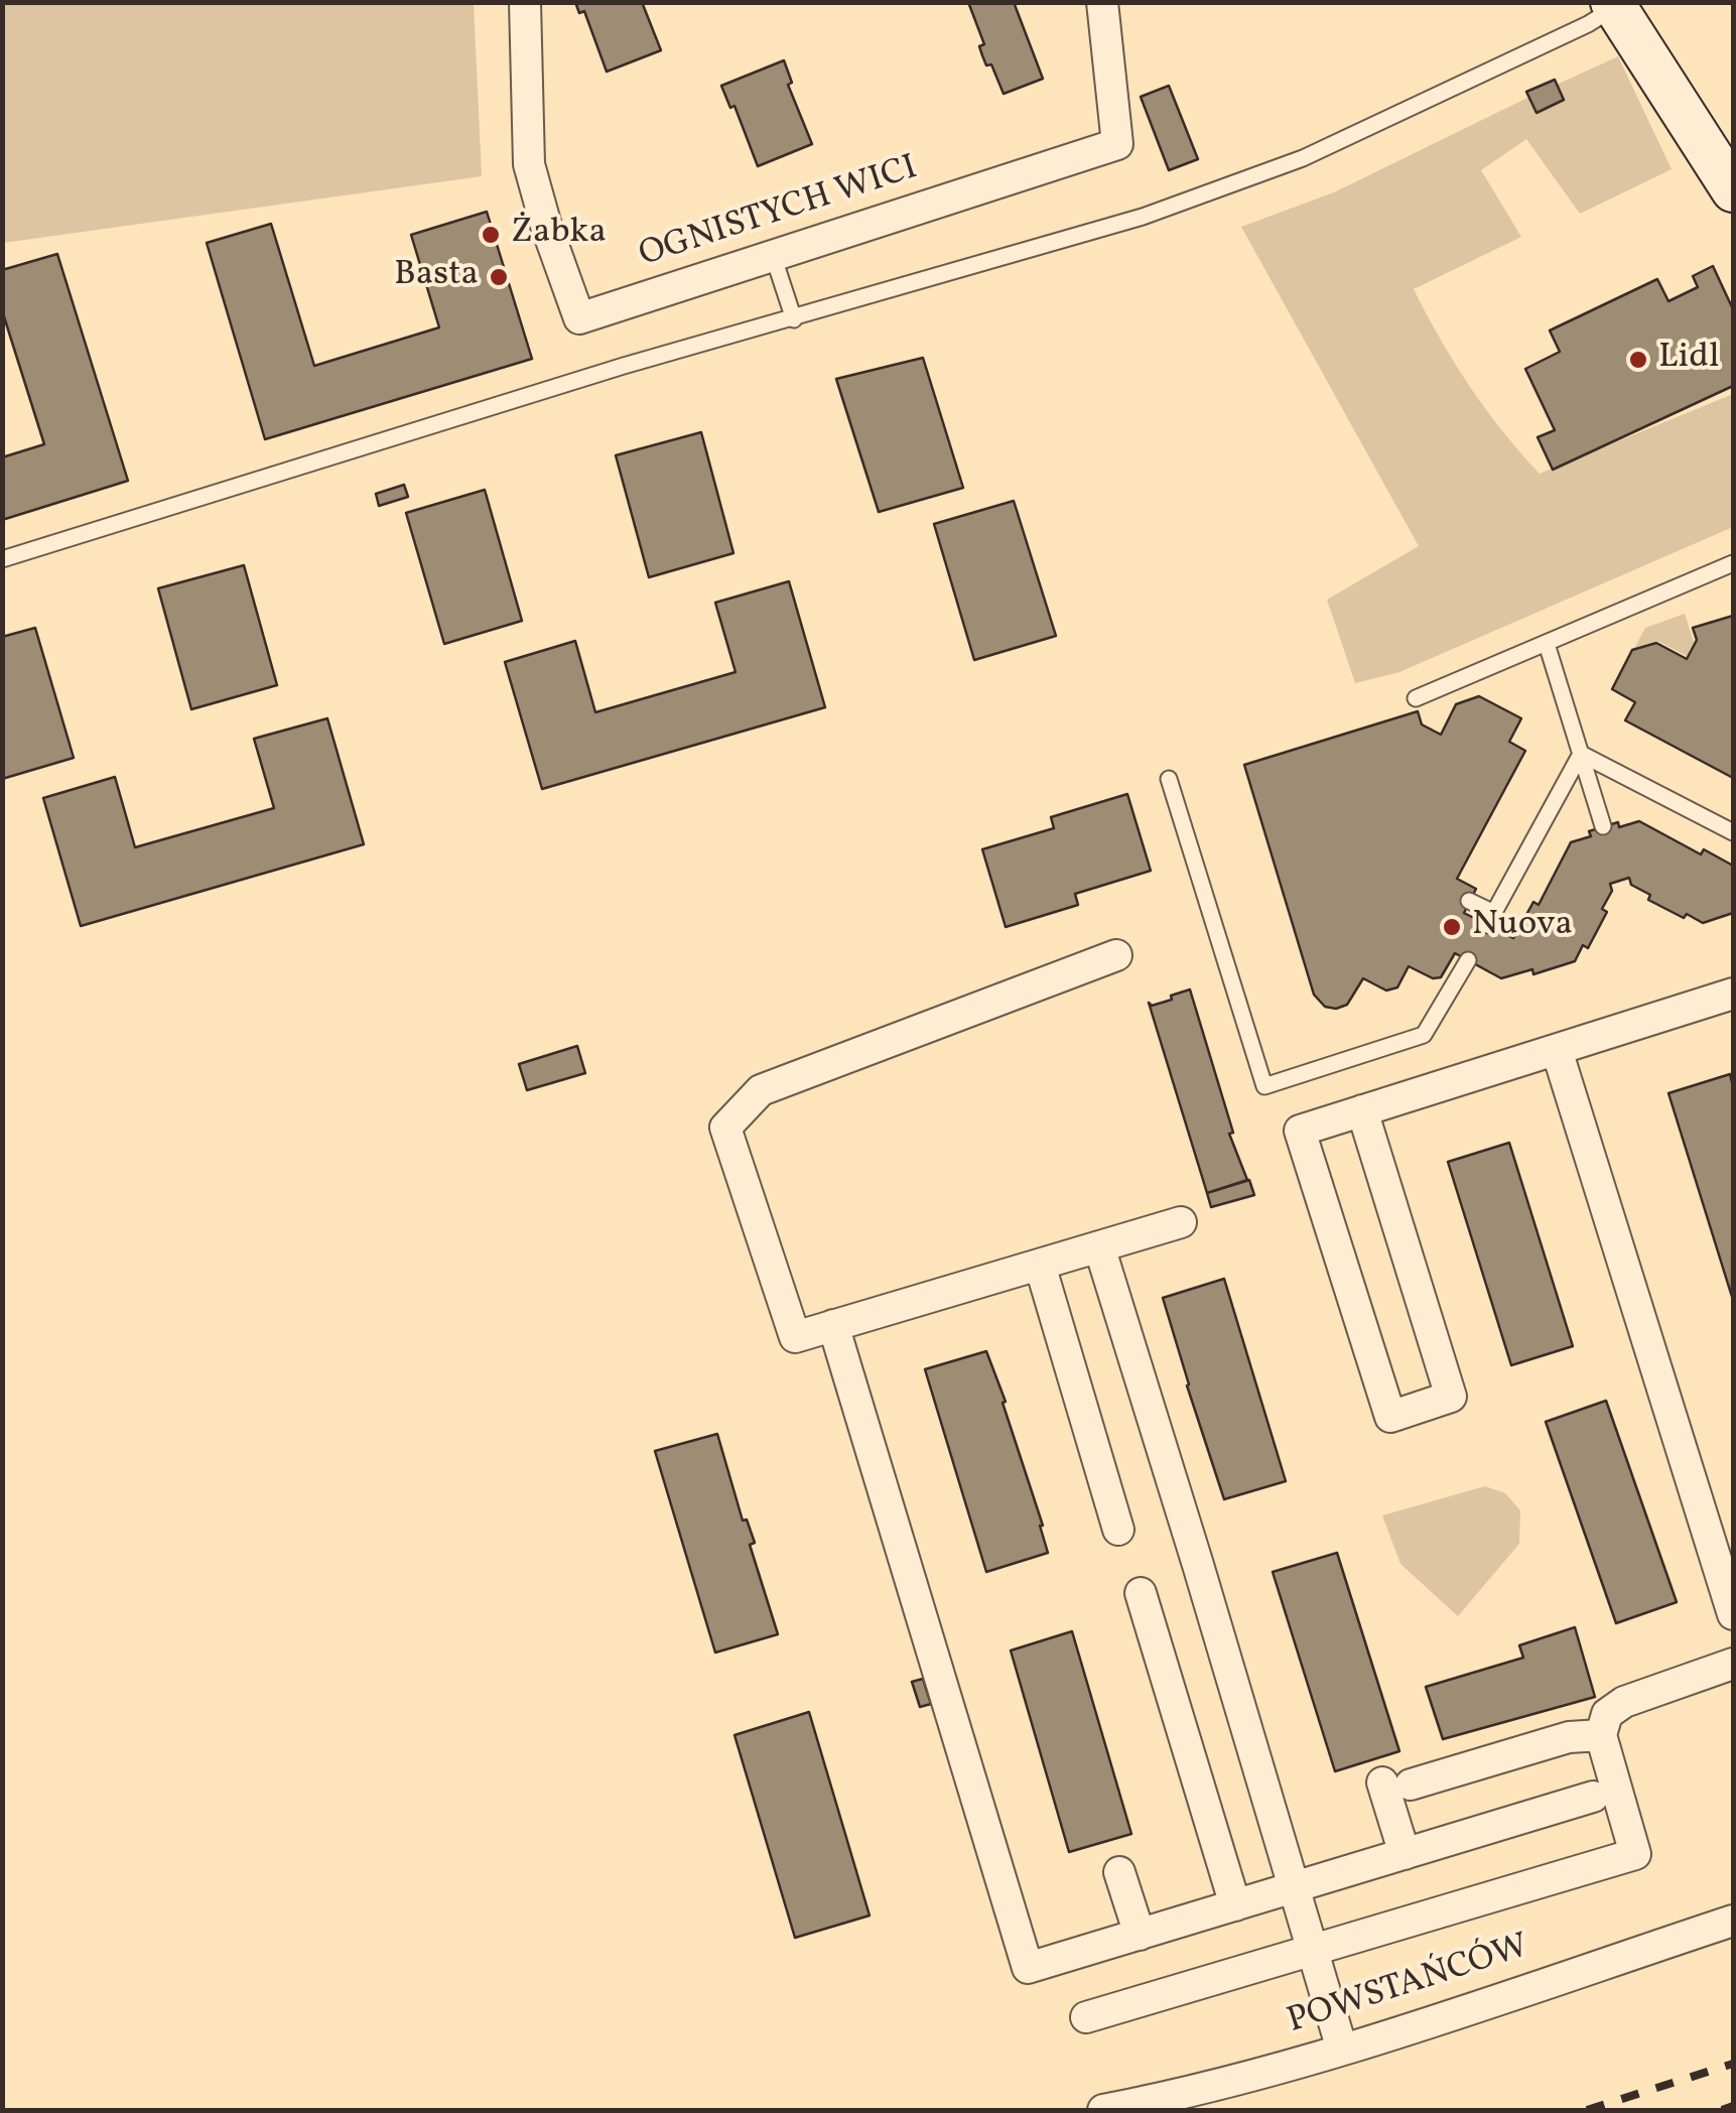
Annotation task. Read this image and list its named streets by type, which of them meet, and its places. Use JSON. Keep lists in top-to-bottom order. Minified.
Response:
{"streets":{"street":["OGNISTYCH WICI","POWSTAŃCÓW"]},"places":["Żabka","Basta","Lidl","Nuova"]}
